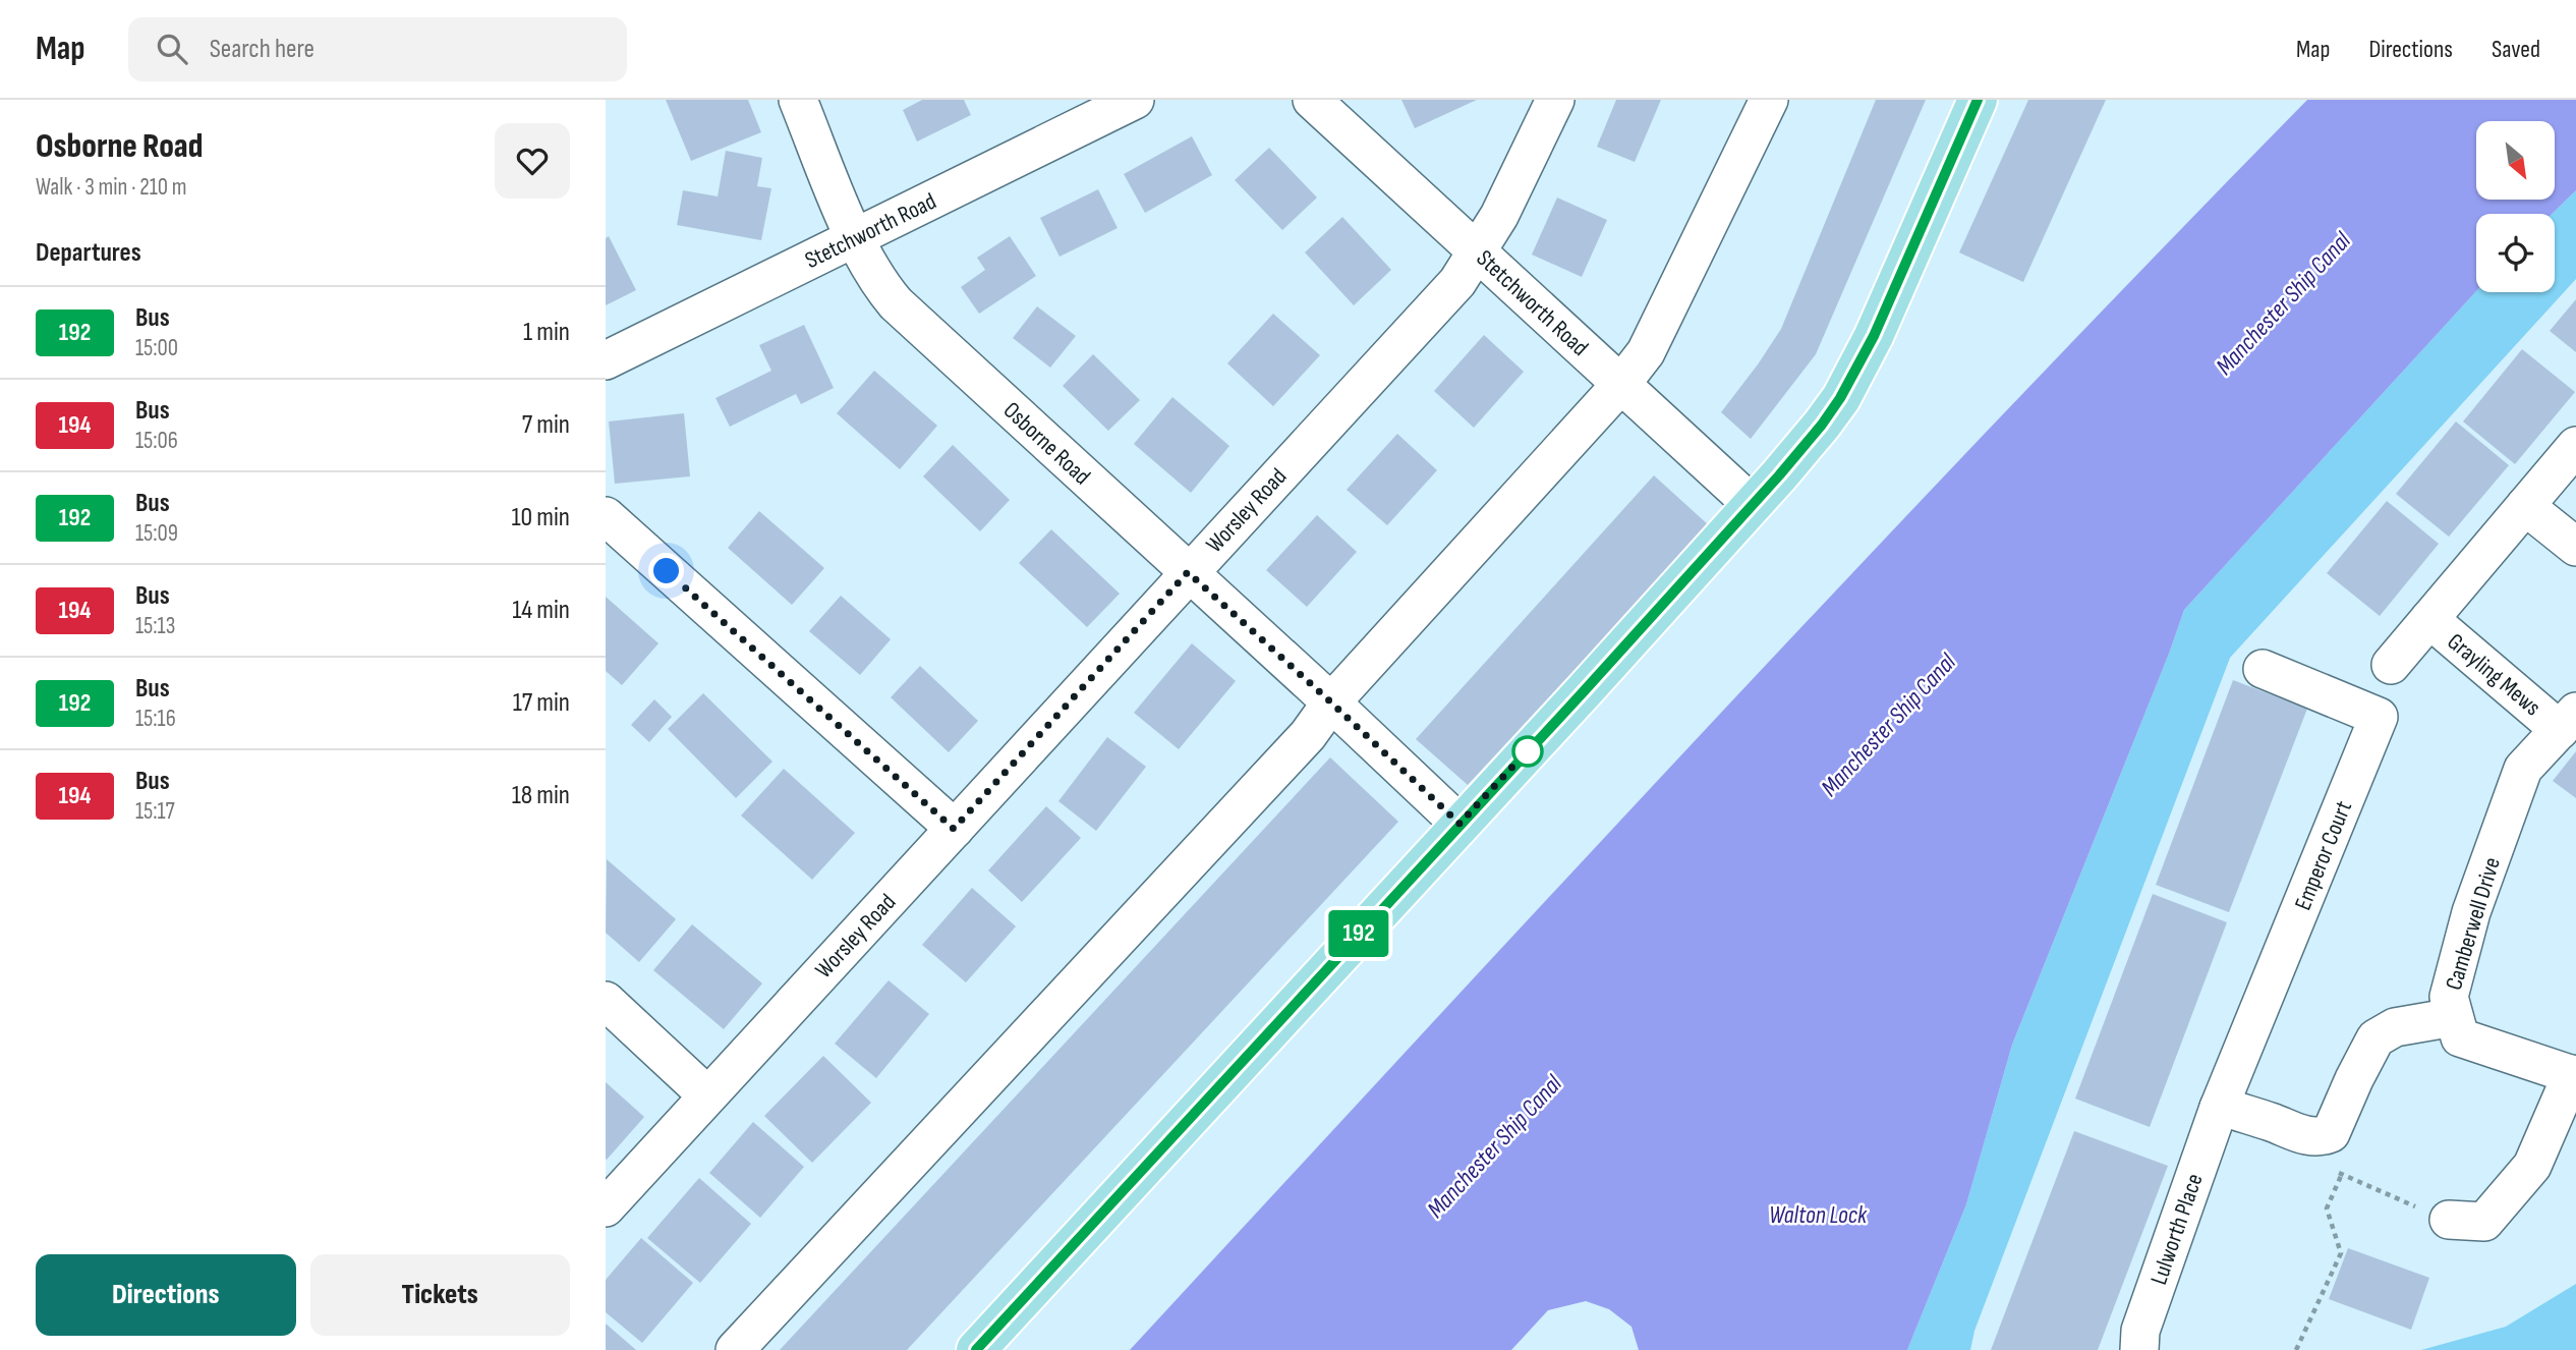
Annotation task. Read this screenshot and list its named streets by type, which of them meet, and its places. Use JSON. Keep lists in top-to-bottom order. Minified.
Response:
{"streets":{"street":["Stetchworth Road","Osborne Road","Worsley Road","Grayling Mews","Emperor Court","Camberwell Drive","Lulworth Place"]},"crossings":[["Stetchworth Road","Osborne Road"],["Stetchworth Road","Worsley Road"],["Osborne Road","Worsley Road"],["Grayling Mews","Camberwell Drive"],["Emperor Court","Lulworth Place"]],"water":["Manchester Ship Canal","Walton Lock"],"lines":["bus line 192"],"north":"bottom right","page":{"header":"Map","search":"Search here","nav":["Map","Directions","Saved"],"heading":[["Osborne Road","Walk · 3 min · 210 m"],"Departures"],"on_map":"192","list":[{"mark":"192","name":"Bus","note":"15:00","value":"1 min"},{"mark":"194","name":"Bus","note":"15:06","value":"7 min"},{"mark":"192","name":"Bus","note":"15:09","value":"10 min"},{"mark":"194","name":"Bus","note":"15:13","value":"14 min"},{"mark":"192","name":"Bus","note":"15:16","value":"17 min"},{"mark":"194","name":"Bus","note":"15:17","value":"18 min"}],"buttons":["Directions","Tickets"]}}
